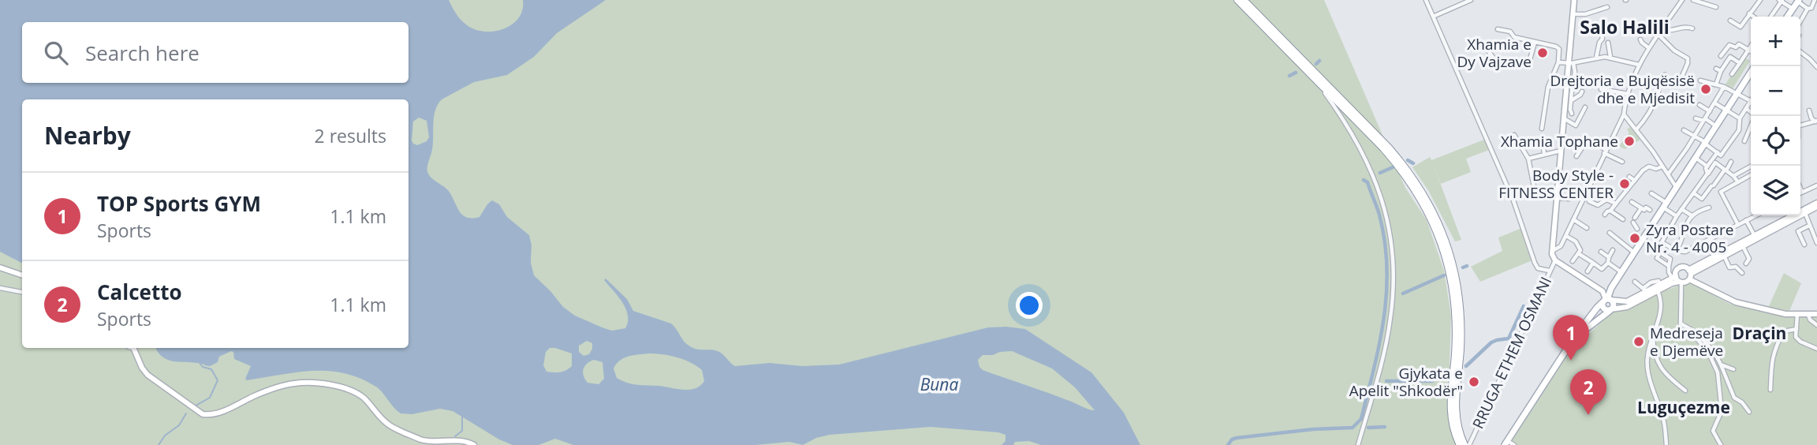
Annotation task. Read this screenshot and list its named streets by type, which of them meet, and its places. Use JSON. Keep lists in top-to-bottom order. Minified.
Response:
{"streets":{"street":["RRUGA ETHEM OSMANI"]},"districts":["Salo Halili","Draçin","Luguçezme"],"water":["Buna"],"places":["Xhamia e Dy Vajzave","Drejtoria e Bujqësisë dhe e Mjedisit","Xhamia Tophane","Body Style - FITNESS CENTER","Zyra Postare Nr. 4 - 4005","Medreseja e Djemëve","Gjykata e Apelit \"Shkodër\""],"page":{"map_buttons":["+","−"],"search":"Search here","heading":["Nearby","2 results"],"list":[{"mark":"1","name":"TOP Sports GYM","note":"Sports","value":"1.1 km"},{"mark":"2","name":"Calcetto","note":"Sports","value":"1.1 km"}],"pins":["1","2"]}}
